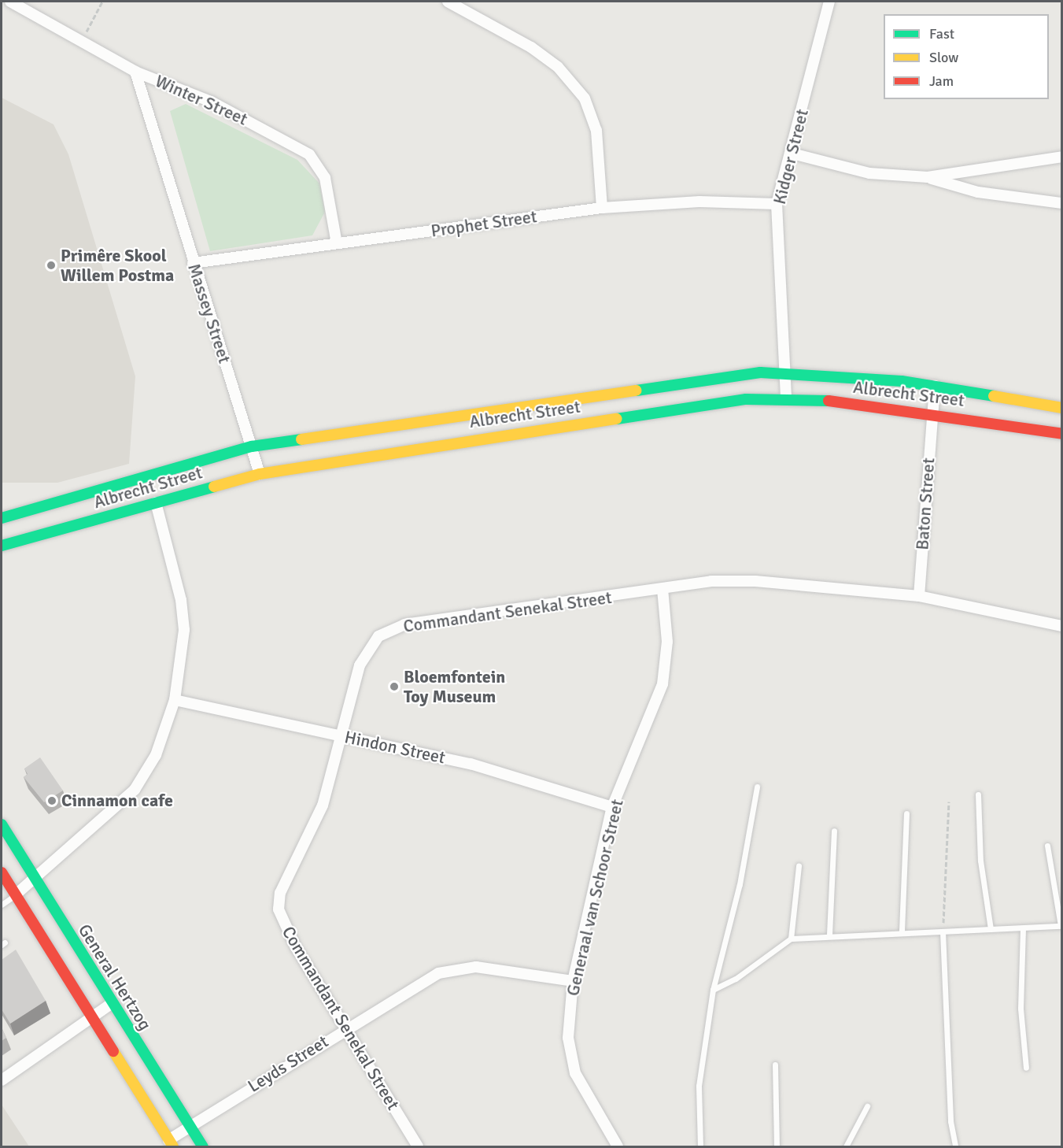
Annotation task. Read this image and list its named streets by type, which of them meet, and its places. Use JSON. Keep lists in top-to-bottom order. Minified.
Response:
{"streets":{"street":["Winter Street","Kidger Street","Prophet Street","Massey Street","Albrecht Street","Baton Street","Commandant Senekal Street","Hindon Street","Generaal van Schoor Street","General Hertzog","Leyds Street"]},"crossings":[["Winter Street","Prophet Street"],["Winter Street","Massey Street"],["Kidger Street","Prophet Street"],["Kidger Street","Albrecht Street"],["Prophet Street","Massey Street"],["Massey Street","Albrecht Street"],["Albrecht Street","Baton Street"],["Baton Street","Commandant Senekal Street"],["Commandant Senekal Street","Hindon Street"],["Commandant Senekal Street","Generaal van Schoor Street"],["Commandant Senekal Street","Leyds Street"],["Hindon Street","Generaal van Schoor Street"],["Generaal van Schoor Street","Leyds Street"],["General Hertzog","Leyds Street"]],"places":["Primêre Skool Willem Postma","Bloemfontein Toy Museum","Cinnamon cafe"],"legend":["Fast","Slow","Jam"]}
